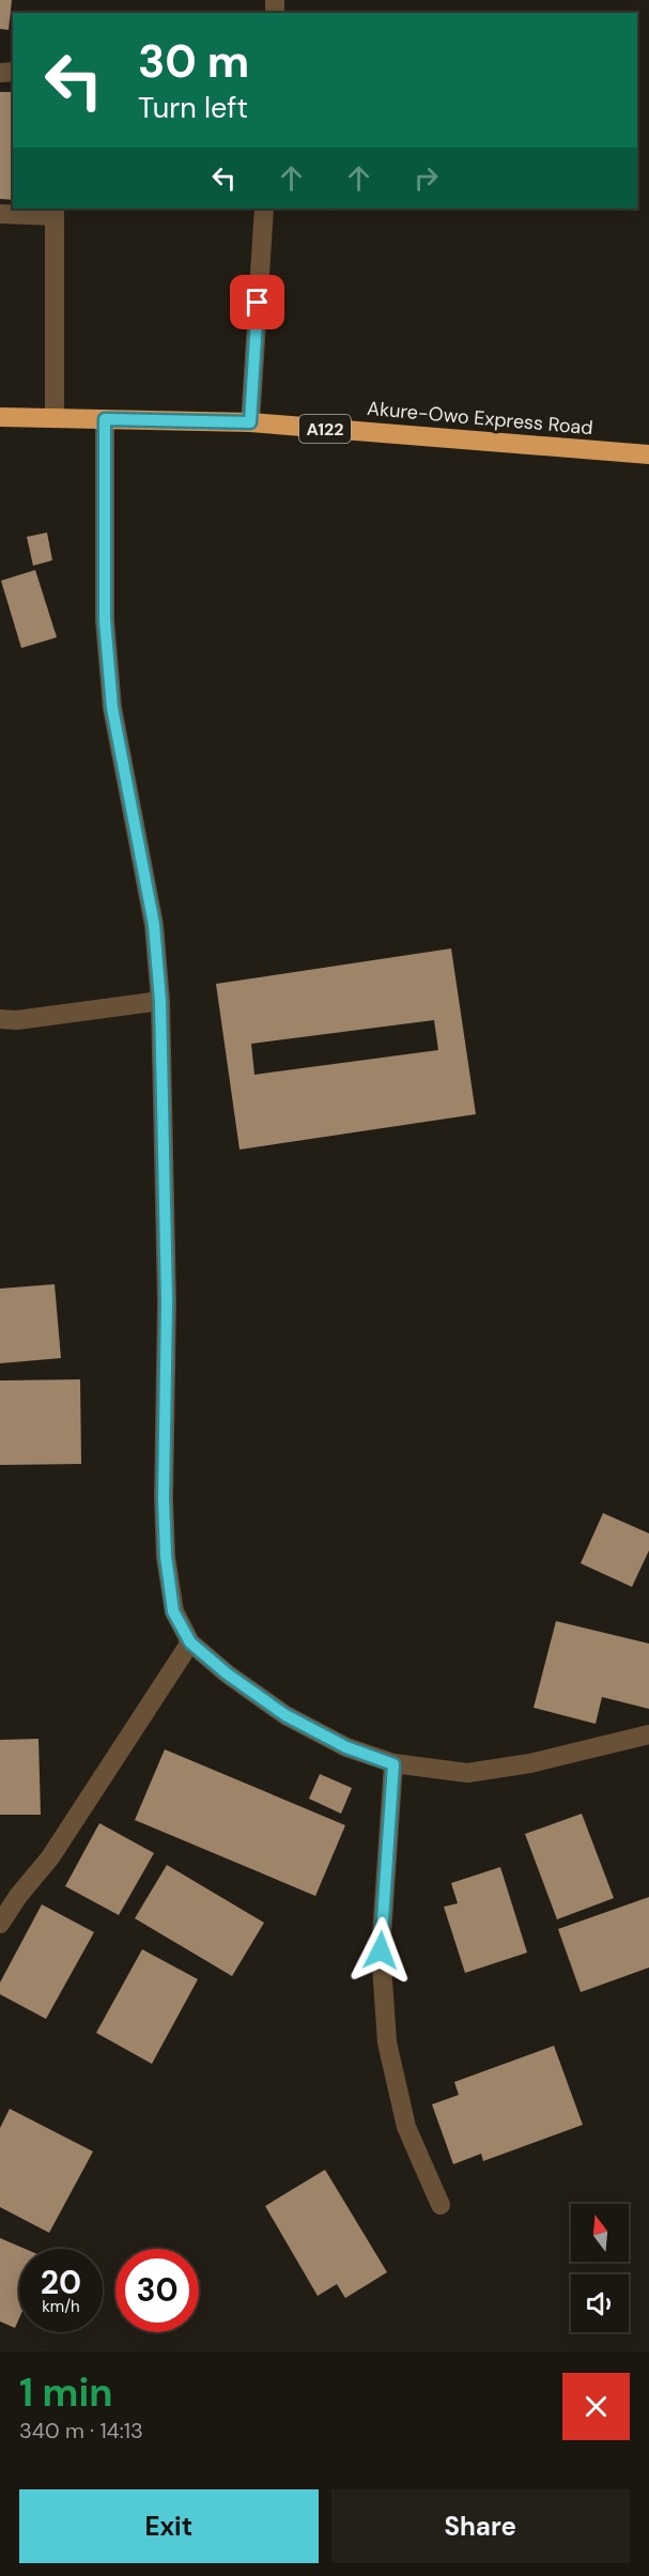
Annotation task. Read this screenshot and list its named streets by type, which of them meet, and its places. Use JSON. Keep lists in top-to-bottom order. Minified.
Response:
{"streets":{"highway":["Akure-Owo Express Road","A122"]},"north":"top","page":{"turn":["30 m","Turn left"],"speed":"20 km/h","limit":"30","heading":["1 min","340 m · 14:13"],"buttons":["Exit","Share"]}}
